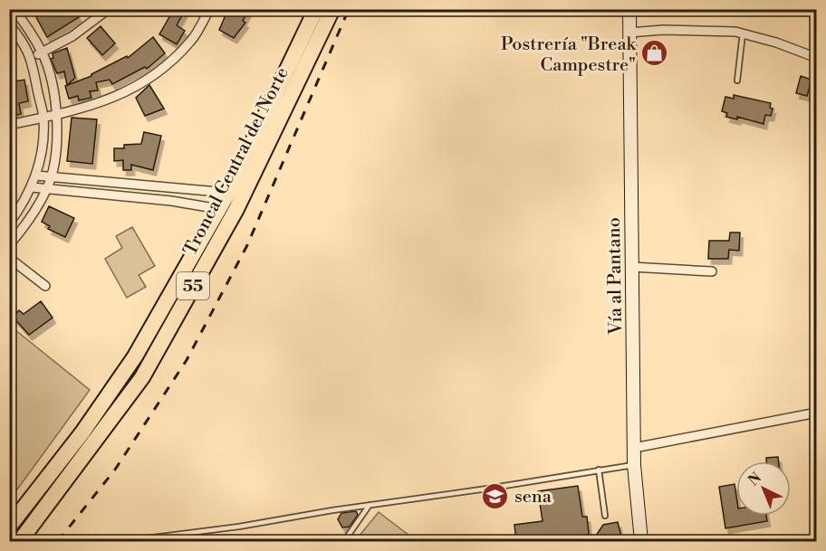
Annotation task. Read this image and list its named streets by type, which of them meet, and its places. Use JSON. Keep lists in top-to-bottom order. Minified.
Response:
{"streets":{"highway":["Troncal Central del Norte","55"],"main road":["Vía al Pantano"]},"places":{"shop":["Postrería \"Break Campestre\""],"school or university":["sena"]},"north":"top left"}
